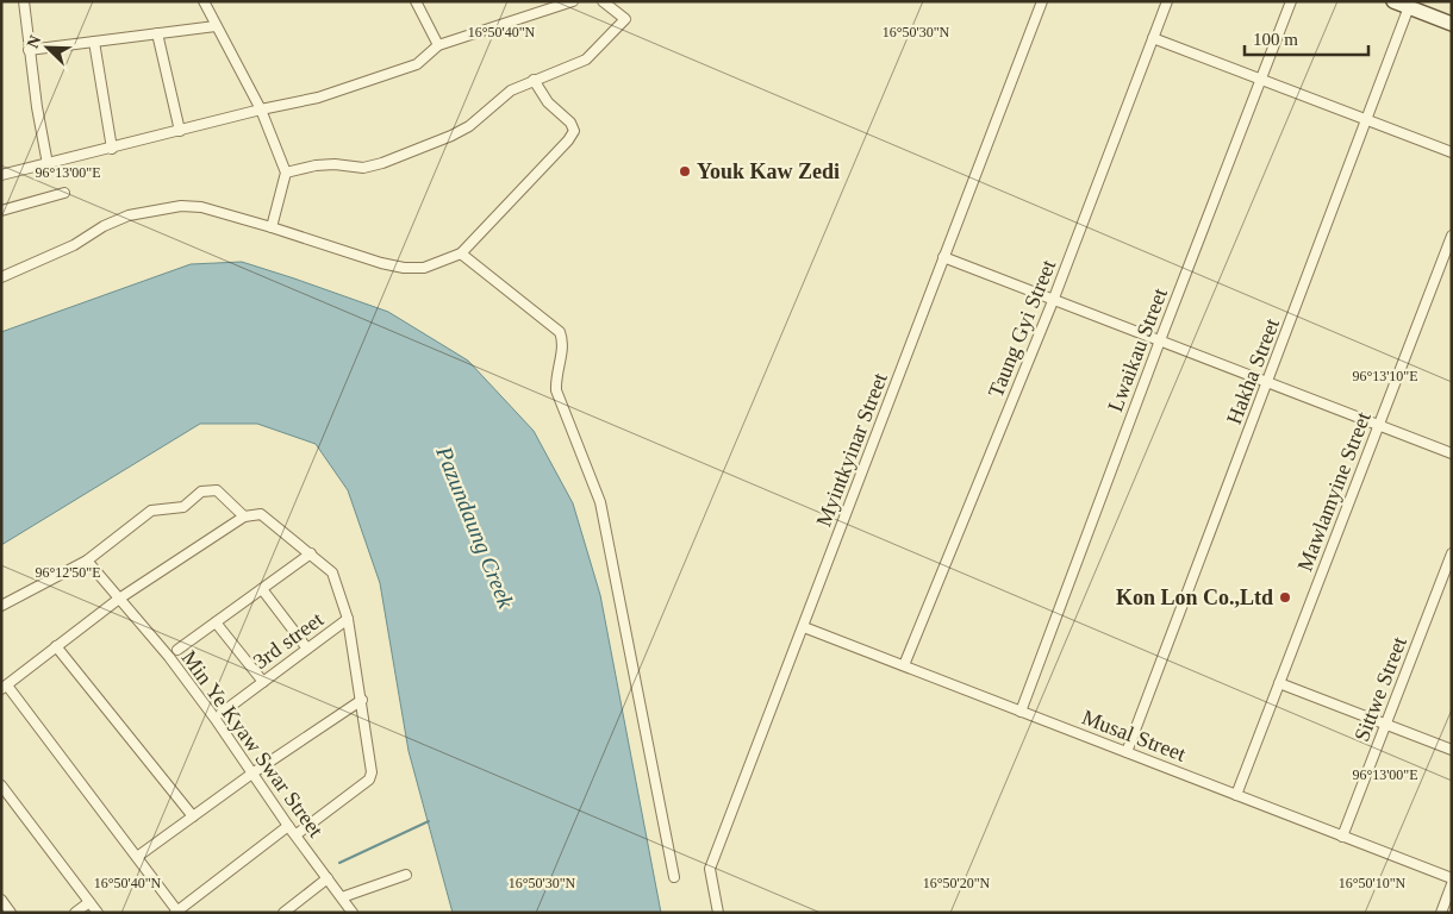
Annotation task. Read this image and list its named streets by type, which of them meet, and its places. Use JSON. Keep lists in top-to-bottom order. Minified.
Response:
{"streets":{"street":["Taung Gyi Street","Lwaikau Street","Hakha Street","Myintkyinar Street","Mawlamyine Street","3rd street","Sittwe Street","Musal Street","Min Ye Kyaw Swar Street"]},"crossings":[["Taung Gyi Street","Musal Street"],["Lwaikau Street","Musal Street"],["Hakha Street","Musal Street"],["Myintkyinar Street","Musal Street"],["Mawlamyine Street","Musal Street"],["Sittwe Street","Musal Street"]],"water":["Pazundaung Creek"],"places":["Youk Kaw Zedi","Kon Lon Co.,Ltd"],"scale_bar":"100 m","north":"top left","coordinates":["16°50'40\"N","16°50'30\"N","96°13'00\"E","96°13'10\"E","96°12'50\"E","16°50'20\"N","16°50'10\"N"]}
